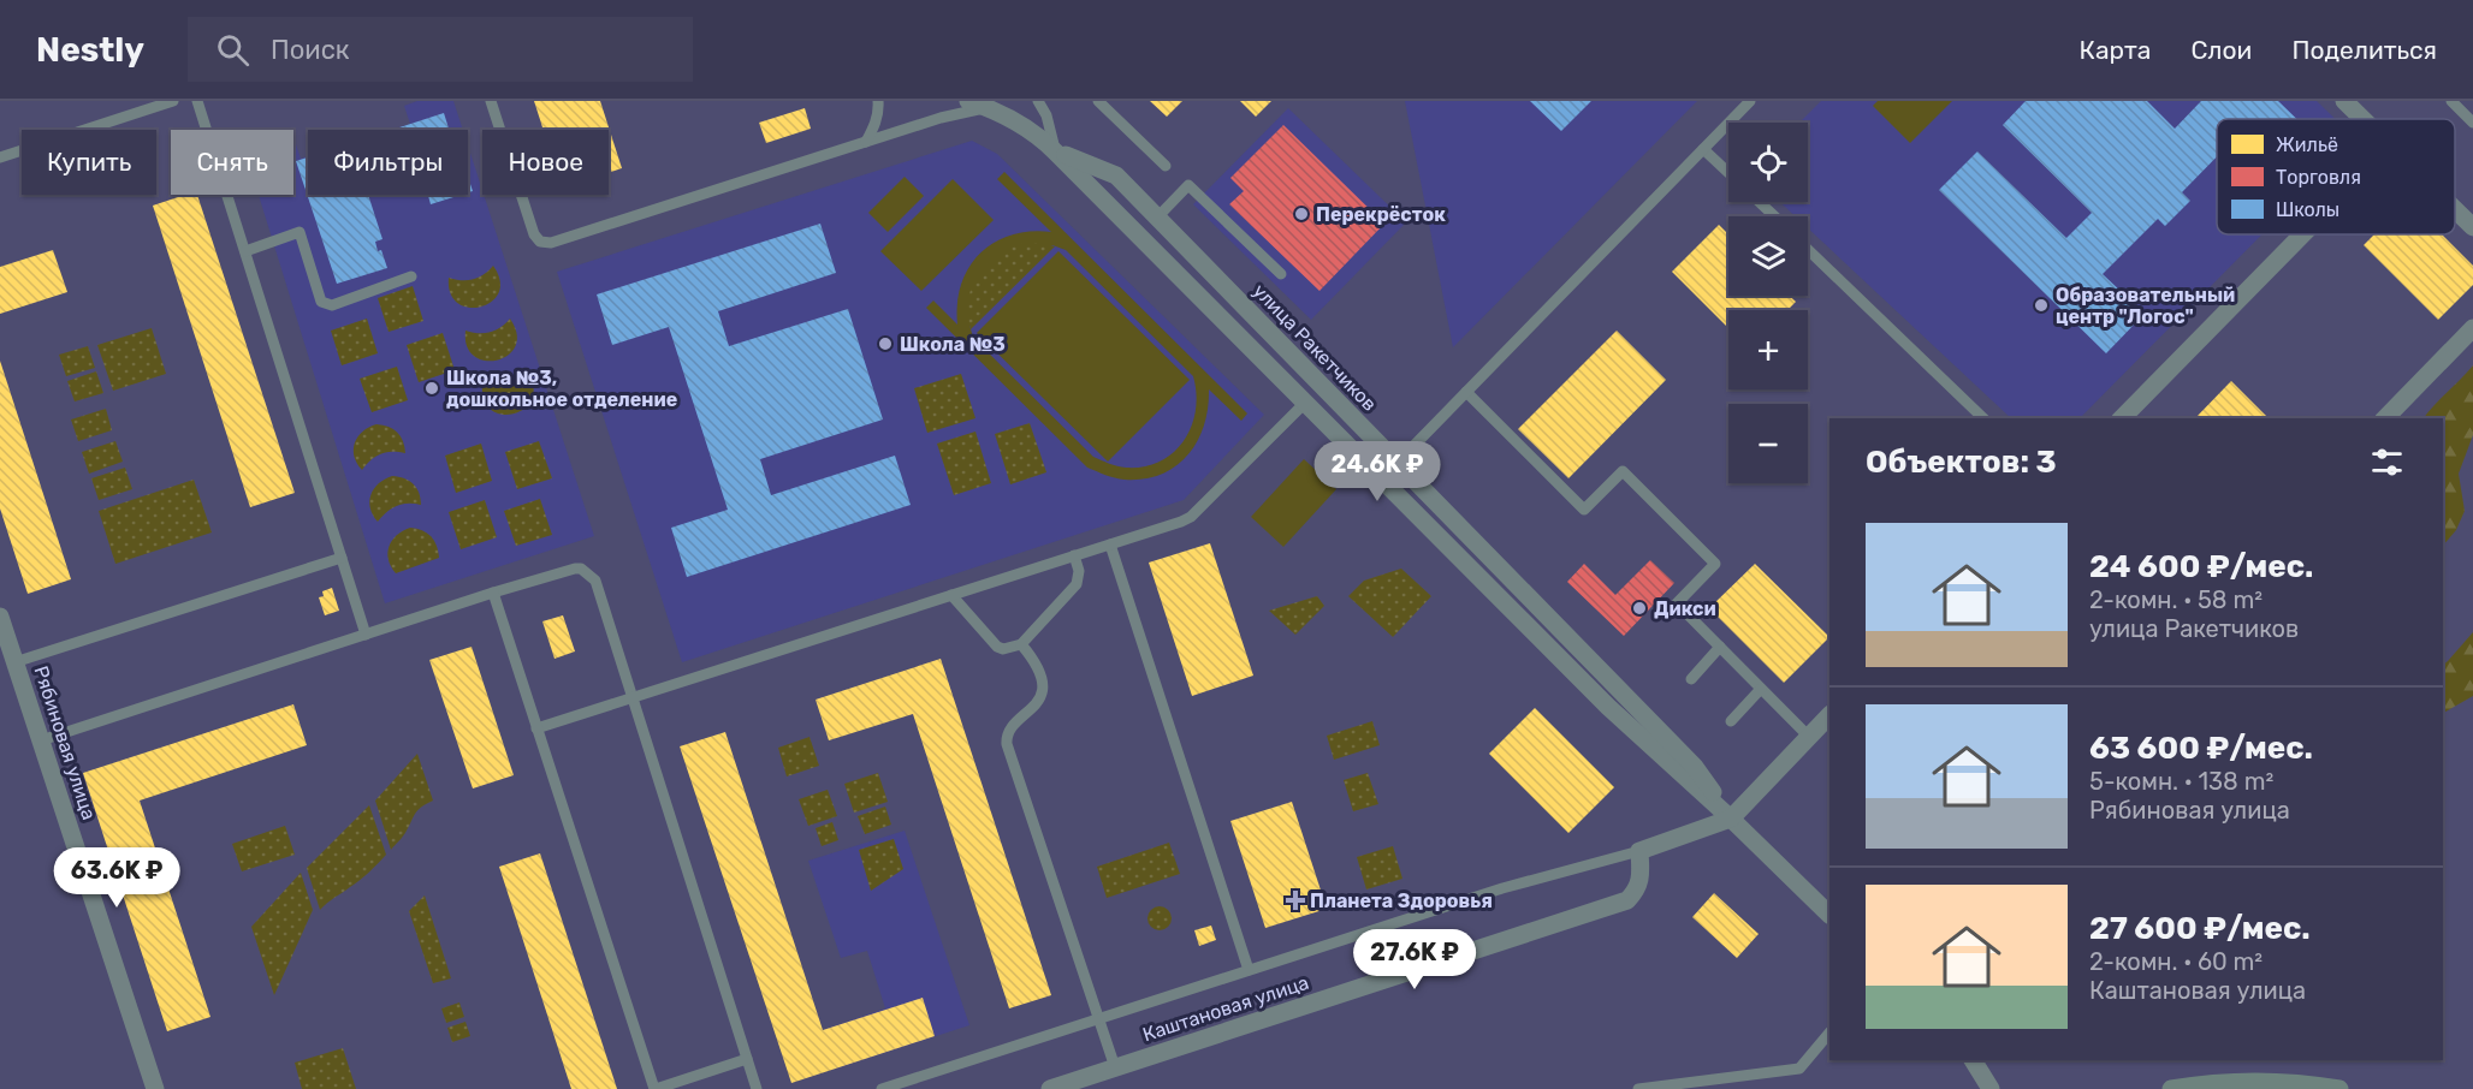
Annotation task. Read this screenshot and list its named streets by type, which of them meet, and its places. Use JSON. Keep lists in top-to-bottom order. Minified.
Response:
{"streets":{"street":["улица Ракетчиков","Рябиновая улица","Каштановая улица"]},"places":{"other":["Перекрёсток","Образовательный центр \"Логос\"","Школа №3","Школа №3, дошкольное отделение","Дикси"],"health":["Планета Здоровья"]},"legend":["Жильё","Торговля","Школы"],"page":{"header":"Nestly","search":"Поиск","nav":["Карта","Слои","Поделиться"],"map_buttons":["+","−"],"chip":["Купить","Снять","Фильтры","Новое"],"heading":"Объектов: 3","price":["24.6K ₽","63.6K ₽","27.6K ₽"],"list":[{"name":"24 600 ₽/мес.","note":"2-комн. · 58 m² · улица Ракетчиков"},{"name":"63 600 ₽/мес.","note":"5-комн. · 138 m² · Рябиновая улица"},{"name":"27 600 ₽/мес.","note":"2-комн. · 60 m² · Каштановая улица"}]}}
